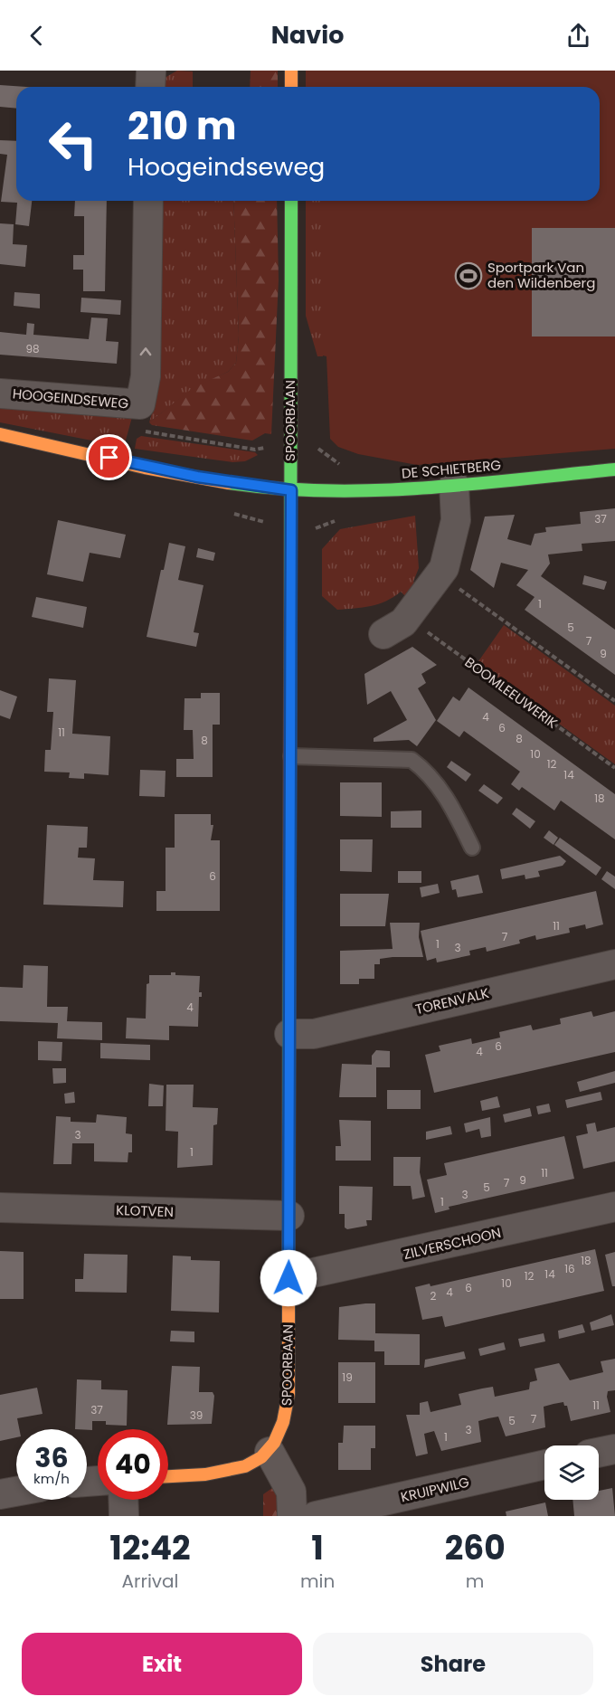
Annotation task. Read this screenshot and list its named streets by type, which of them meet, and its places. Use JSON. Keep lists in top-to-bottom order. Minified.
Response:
{"streets":{"street":["HOOGEINDSEWEG","SPOORBAAN","DE SCHIETBERG","TORENVALK","KLOTVEN","ZILVERSCHOON","KRUIPWILG"],"path":["BOOMLEEUWERIK"]},"crossings":[["SPOORBAAN","DE SCHIETBERG"],["SPOORBAAN","TORENVALK"],["SPOORBAAN","KLOTVEN"],["SPOORBAAN","ZILVERSCHOON"]],"places":{"sports":["Sportpark Van den Wildenberg"]},"house_numbers":["98","37","1","5","7","9","4","6","11","8","8","10","12","14","18","6","11","7","1","3","4","6","4","3","1","11","9","7","5","3","1","18","16","14","12","10","6","4","2","19","11","37","39","7","5","3","1"],"page":{"header":"Navio","turn":["210 m","Hoogeindseweg"],"speed":"36 km/h","limit":"40","eta":["12:42","Arrival","1","min","260","m"],"buttons":["Exit","Share"]}}
